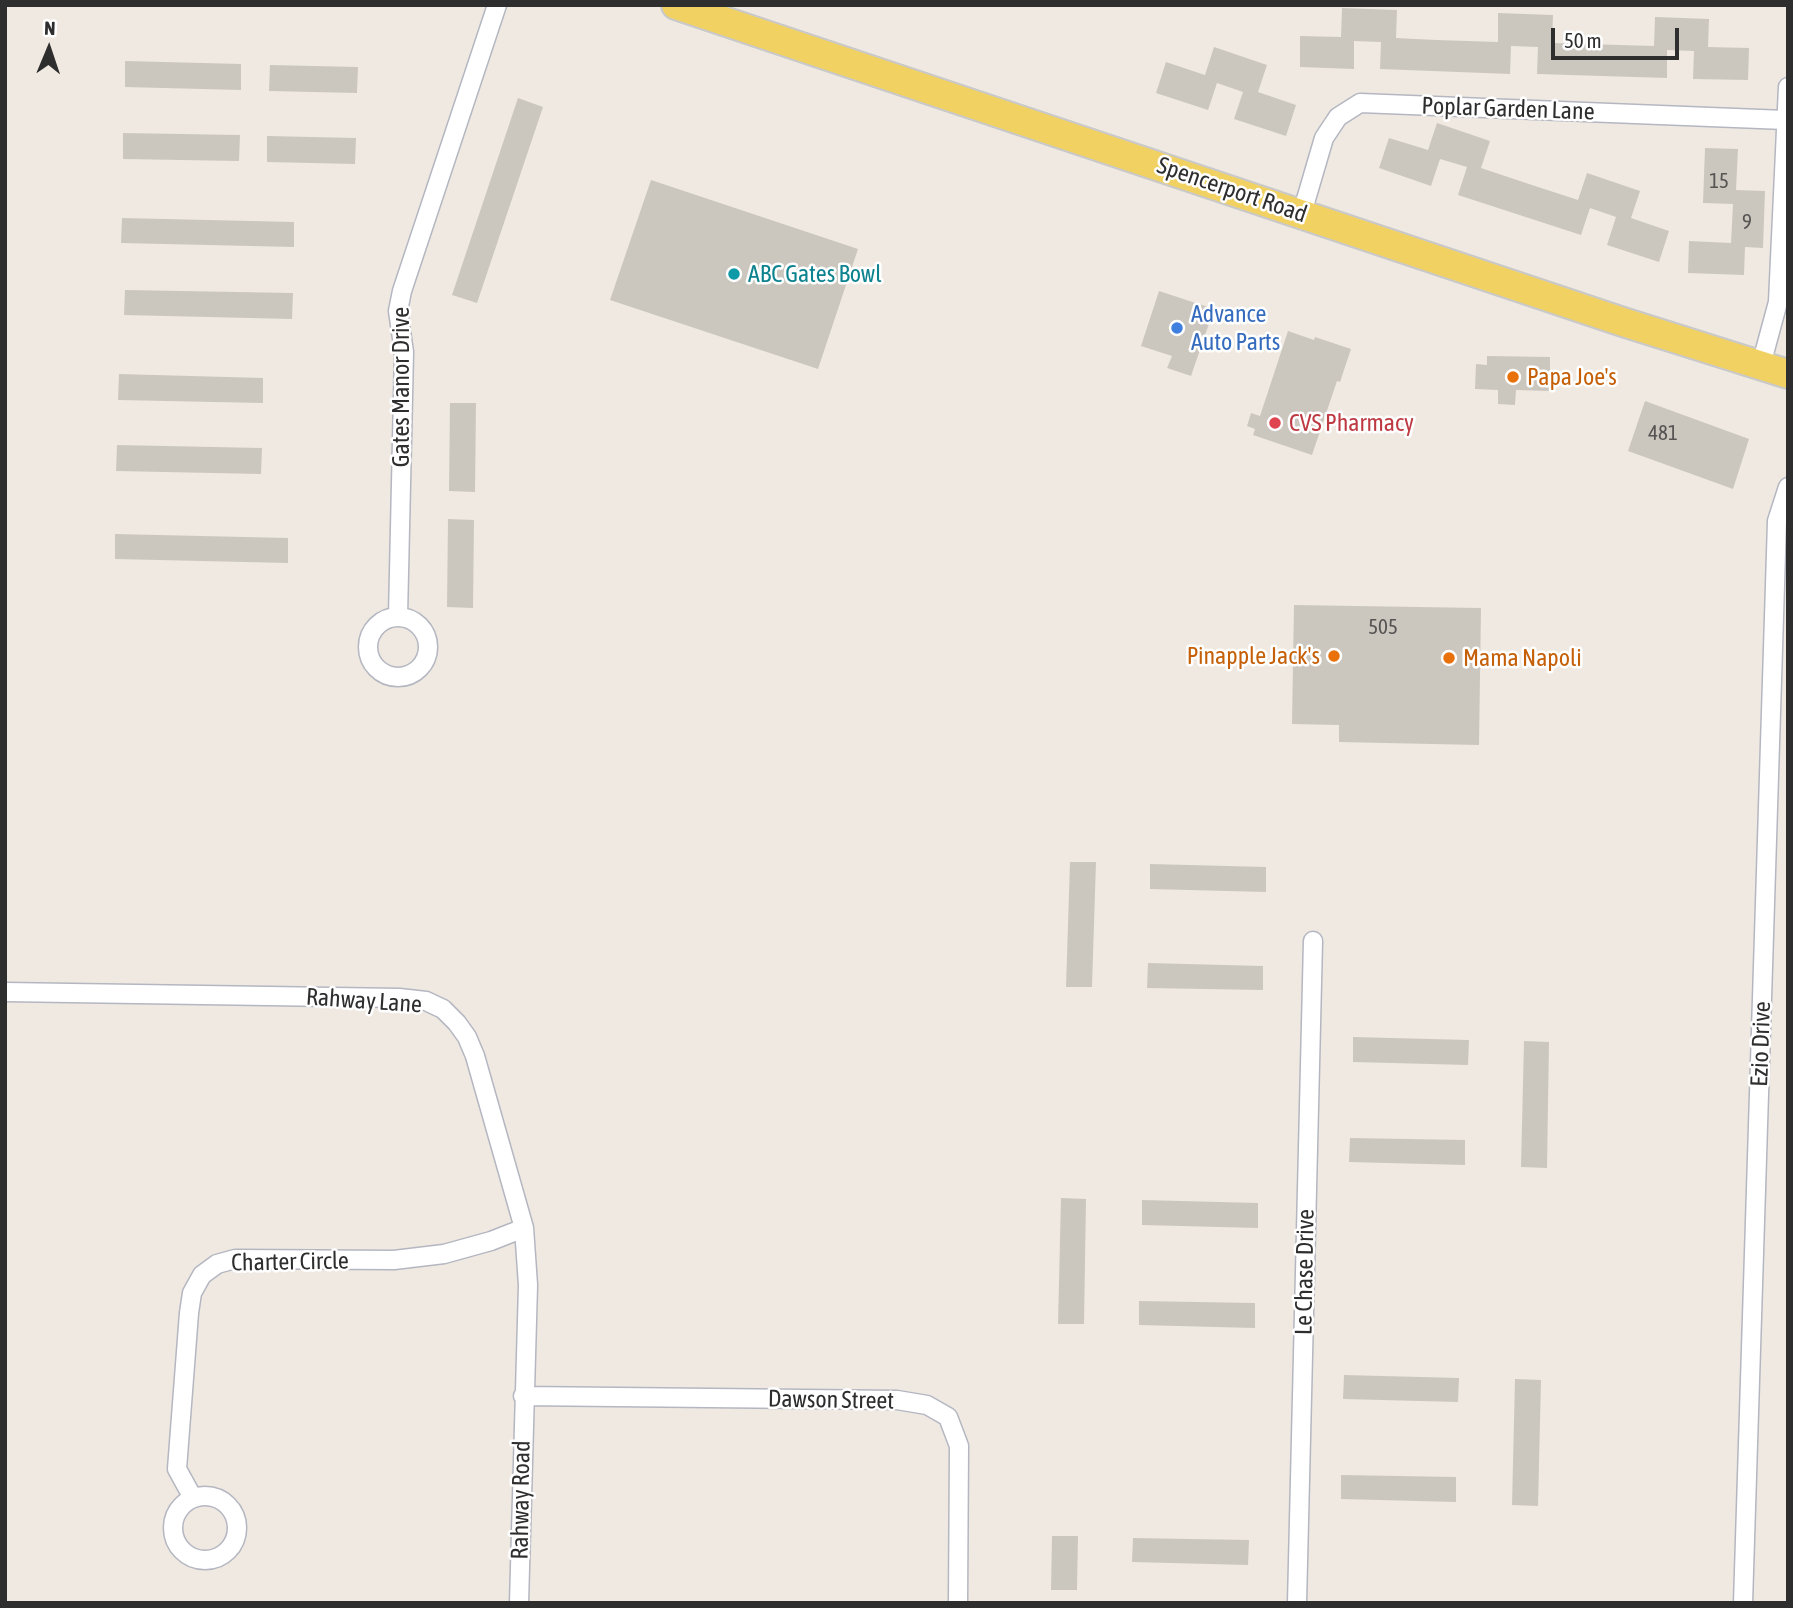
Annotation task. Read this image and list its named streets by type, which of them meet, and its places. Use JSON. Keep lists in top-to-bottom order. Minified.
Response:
{"streets":{"main road":["Spencerport Road"],"street":["Poplar Garden Lane","Gates Manor Drive","Rahway Lane","Ezio Drive","Charter Circle","Le Chase Drive","Dawson Street","Rahway Road"]},"crossings":[["Poplar Garden Lane","Spencerport Road"],["Rahway Lane","Charter Circle"],["Rahway Lane","Dawson Street"],["Rahway Lane","Rahway Road"],["Dawson Street","Rahway Road"]],"places":["ABC Gates Bowl","Advance Auto Parts","Papa Joe's","CVS Pharmacy","Pinapple Jack's","Mama Napoli"],"house_numbers":["15","9","481","505"],"scale_bar":"50 m","north":"top"}
